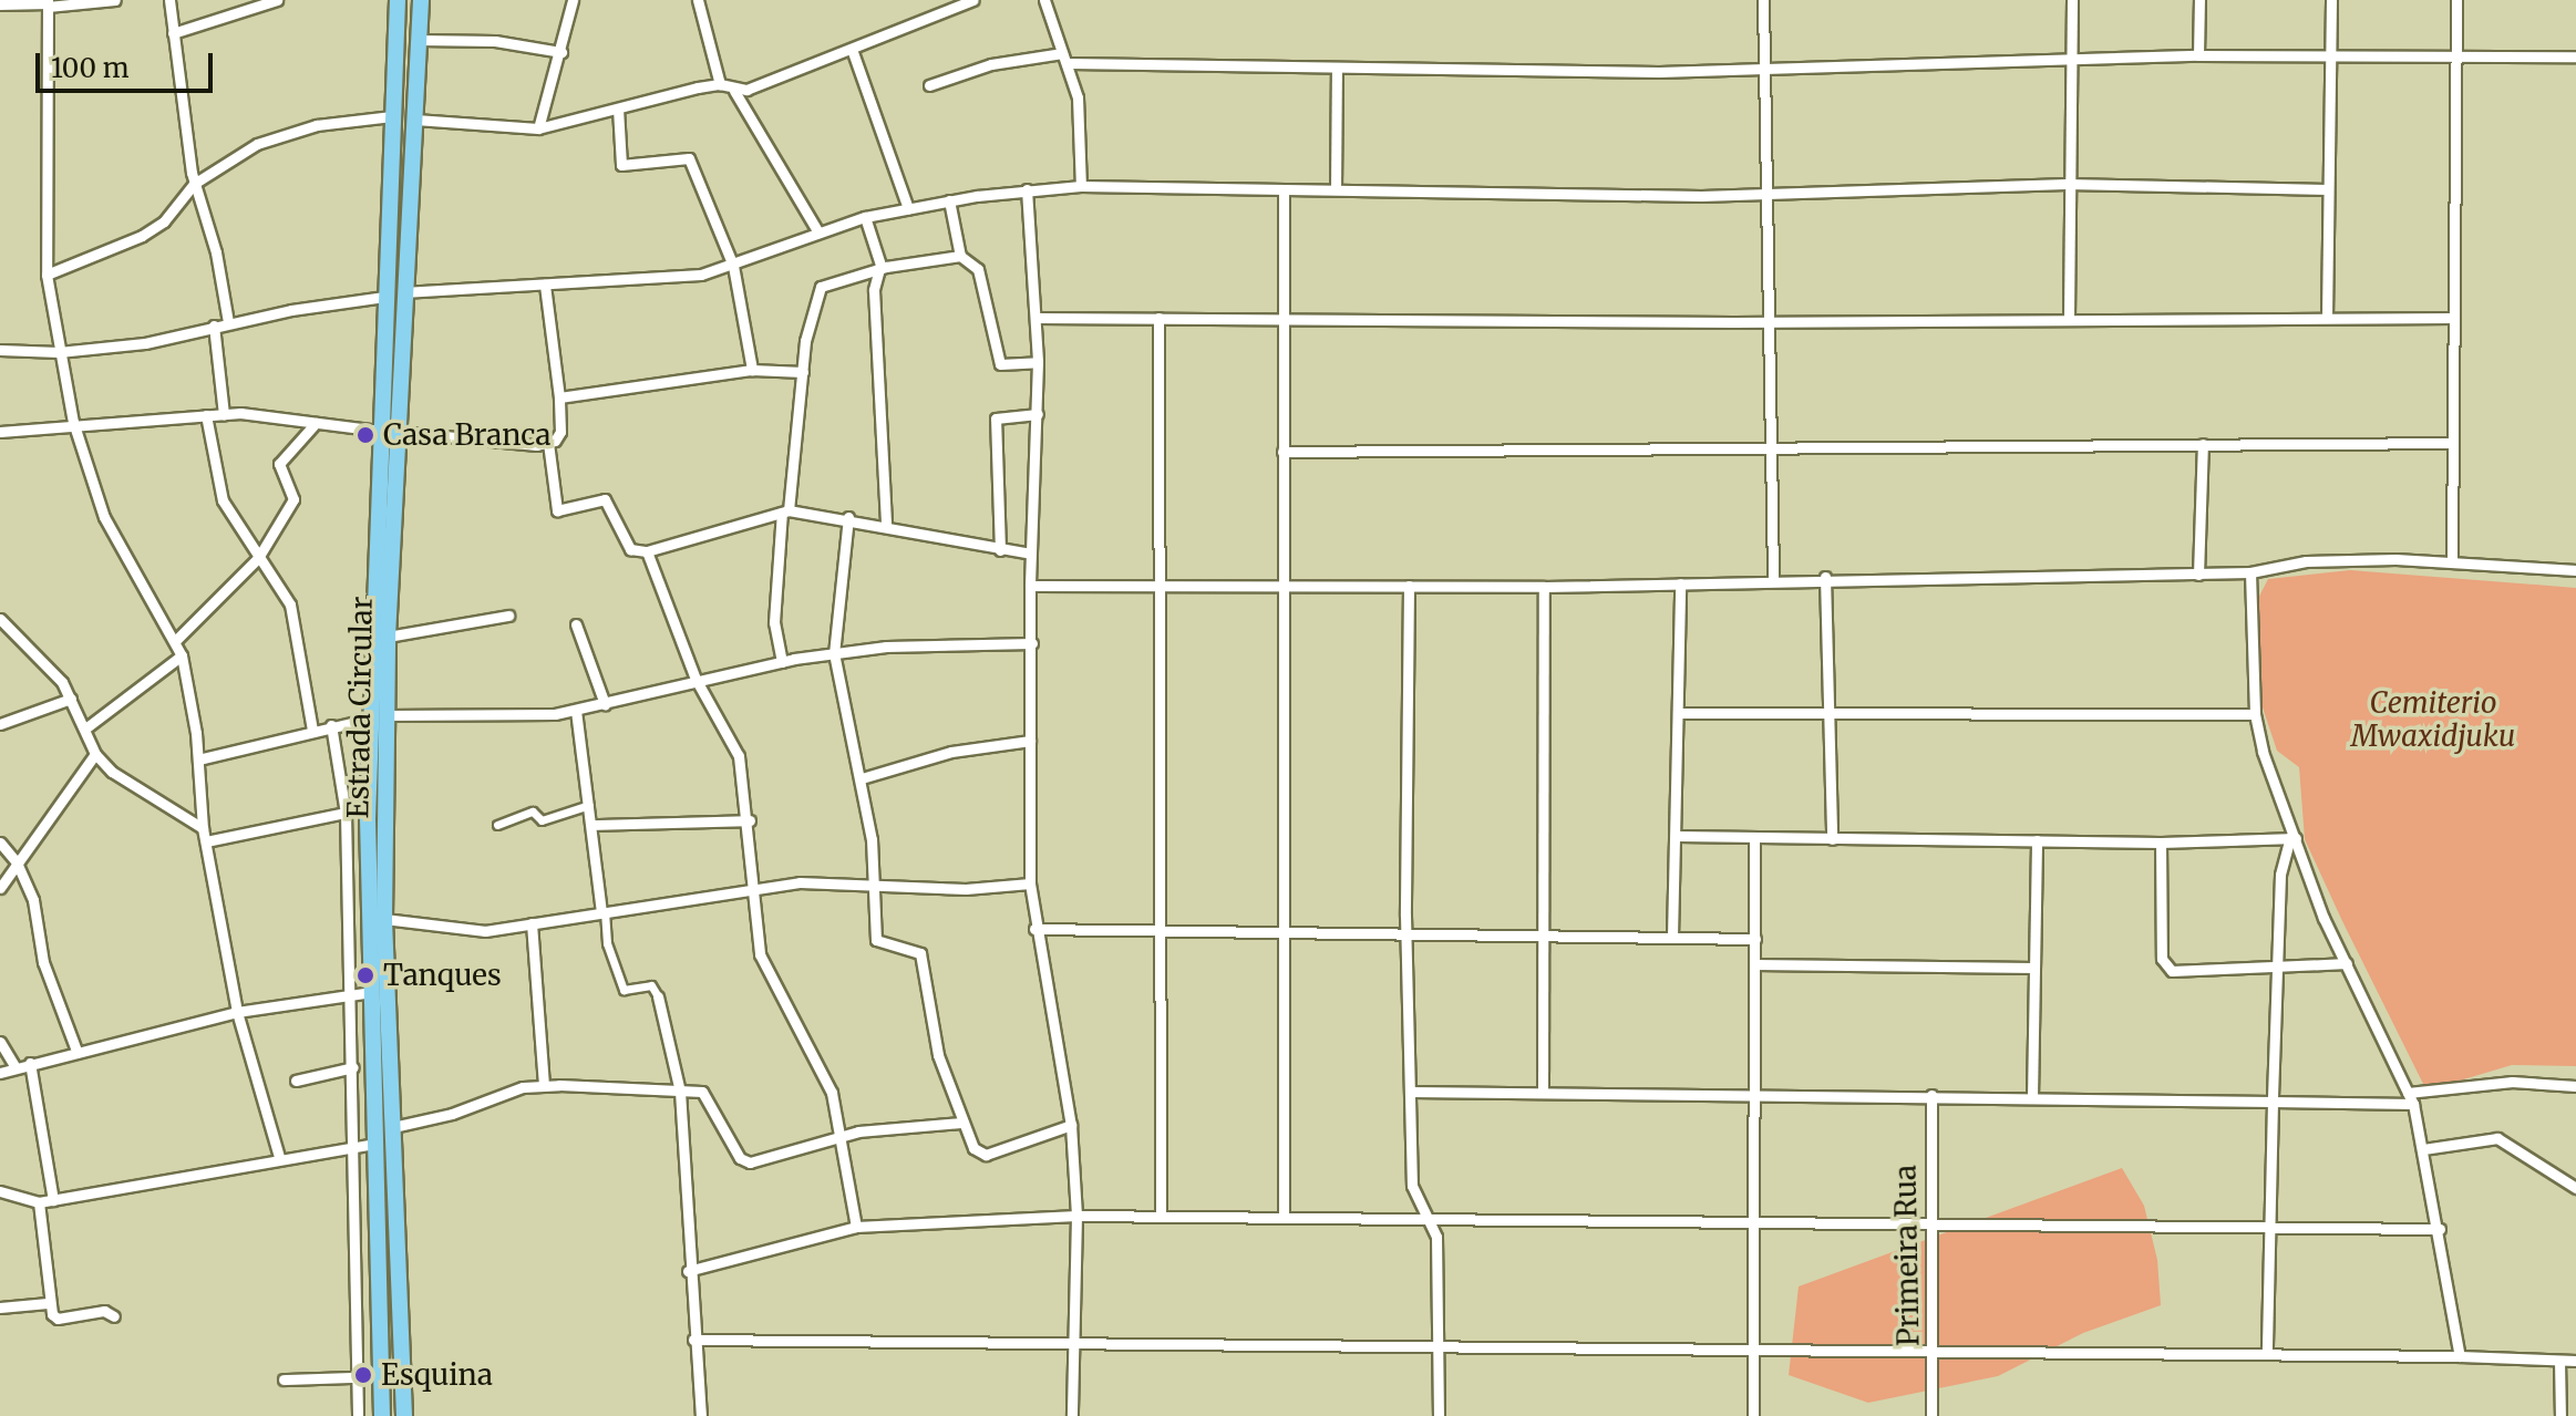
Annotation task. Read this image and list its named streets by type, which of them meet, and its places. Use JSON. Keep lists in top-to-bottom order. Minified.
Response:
{"streets":{"main road":["Estrada Circular"],"street":["Primeira Rua"]},"parks":["Cemiterio Mwaxidjuku"],"places":["Casa Branca","Tanques","Esquina"],"scale_bar":"100 m"}
